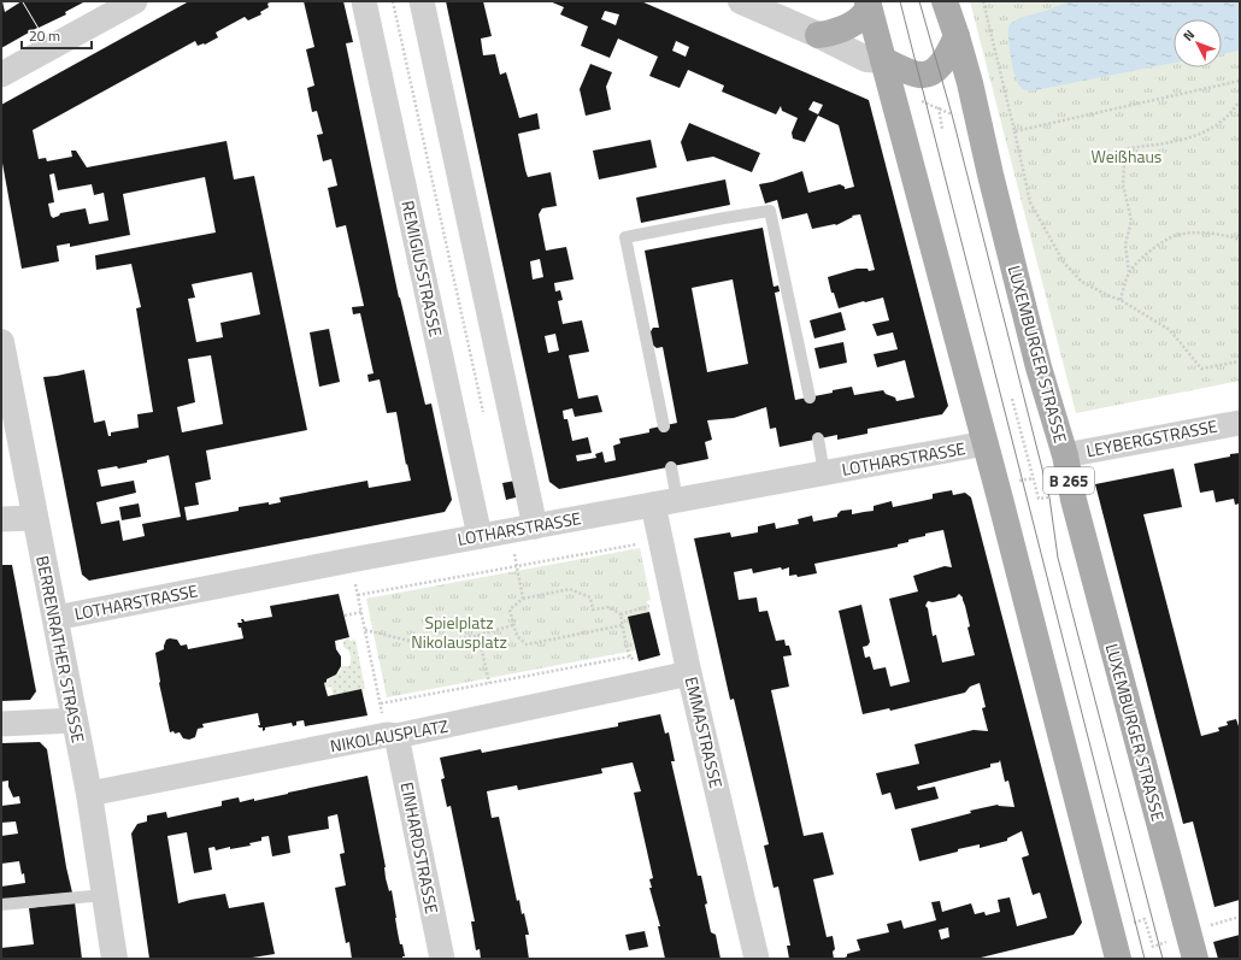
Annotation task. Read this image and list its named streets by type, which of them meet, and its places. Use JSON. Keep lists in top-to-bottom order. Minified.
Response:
{"streets":{"main road":["LUXEMBURGER STRASSE","B 265"],"street":["REMIGIUSSTRASSE","LEYBERGSTRASSE","LOTHARSTRASSE","BERRENRATHER STRASSE","EMMASTRASSE","NIKOLAUSPLATZ","EINHARDSTRASSE"]},"crossings":[["REMIGIUSSTRASSE","LOTHARSTRASSE"],["LUXEMBURGER STRASSE","LEYBERGSTRASSE"],["LOTHARSTRASSE","BERRENRATHER STRASSE"],["LOTHARSTRASSE","EMMASTRASSE"],["BERRENRATHER STRASSE","NIKOLAUSPLATZ"],["EMMASTRASSE","NIKOLAUSPLATZ"],["NIKOLAUSPLATZ","EINHARDSTRASSE"]],"parks":["Weißhaus","Spielplatz Nikolausplatz"],"scale_bar":"20 m","north":"top left"}
